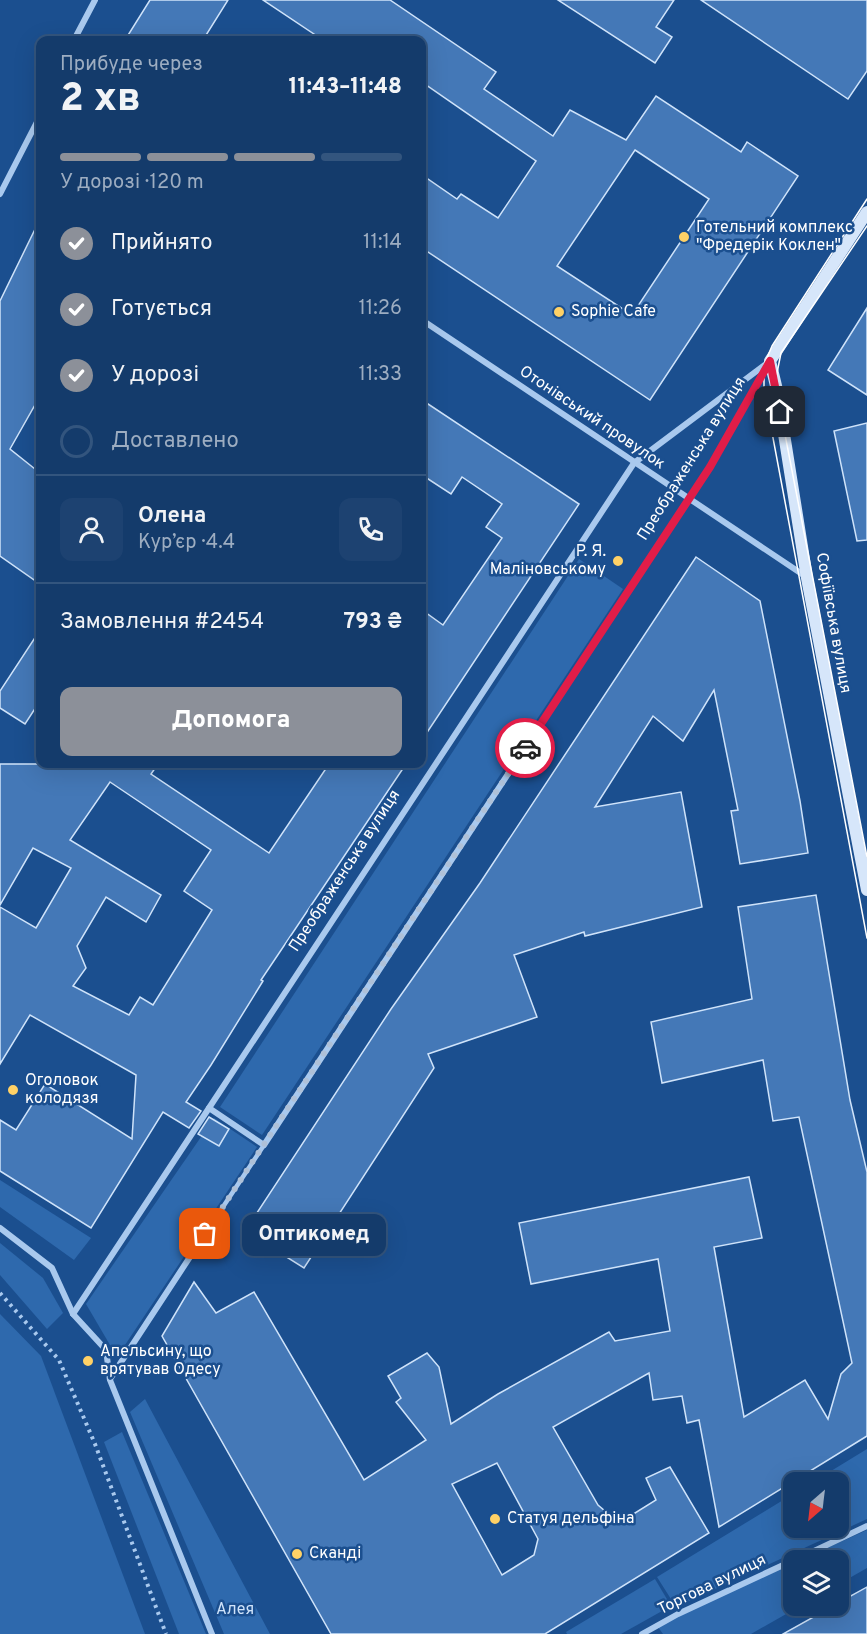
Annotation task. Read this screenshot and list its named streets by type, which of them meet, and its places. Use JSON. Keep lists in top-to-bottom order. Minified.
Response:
{"streets":{"main road":["Преображенська вулиця","Софіївська вулиця"],"street":["Отонівський провулок","Торгова вулиця"]},"crossings":[["Отонівський провулок","Преображенська вулиця"],["Отонівський провулок","Софіївська вулиця"],["Преображенська вулиця","Софіївська вулиця"]],"parks":["Алея"],"places":["Готельний комплекс \"Фредерік Коклен\"","Sophie Cafe","Р. Я. Маліновському","Оголовок колодязя","Оптикомед","Апельсину, що врятував Одесу","Статуя дельфіна","Сканді"],"north":"bottom left","page":{"heading":["2 хв","Прибуде через","11:43–11:48"],"panel":["Олена","Кур’єр · 4.4","Замовлення #2454","793 ₴"],"bar":"У дорозі · 120 m","list":[["Прийнято","11:14"],["Готується","11:26"],["У дорозі","11:33"],"Доставлено"],"buttons":"Допомога","bubble":"Оптикомед"}}
